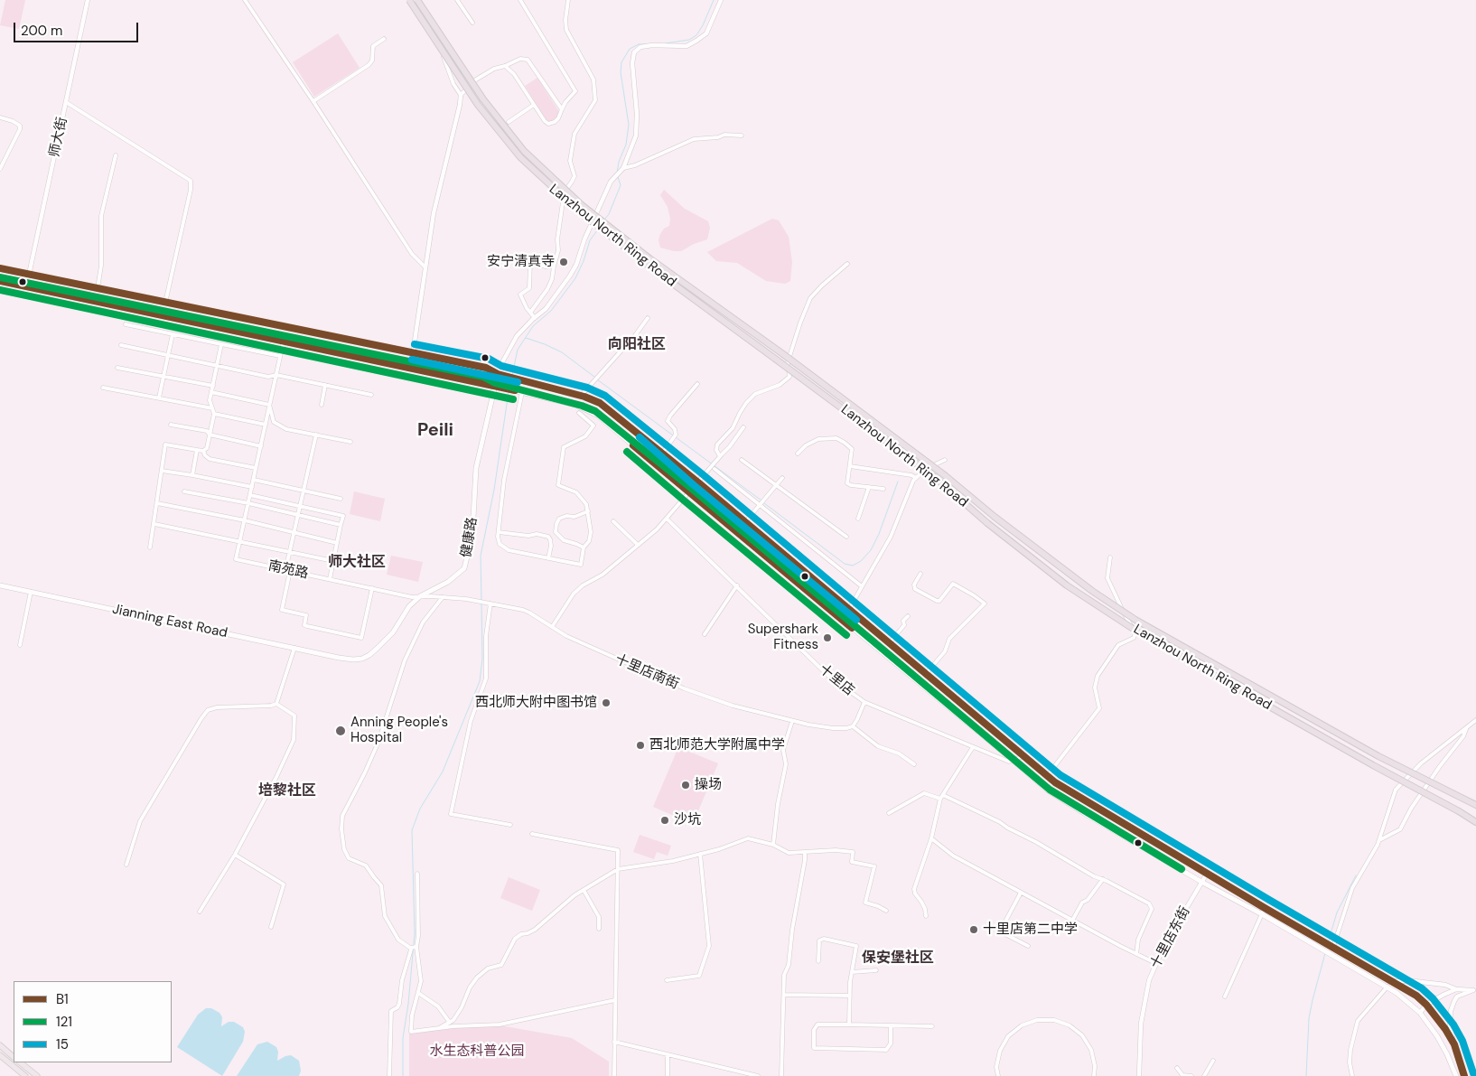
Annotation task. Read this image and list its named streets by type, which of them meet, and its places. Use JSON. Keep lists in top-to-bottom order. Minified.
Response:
{"streets":{"highway":["Lanzhou North Ring Road"],"main road":["健康路","Jianning East Road"],"street":["师大街","南苑路","十里店南街","十里店","十里店东街"]},"crossings":[["健康路","南苑路"],["健康路","Jianning East Road"],["健康路","十里店南街"],["南苑路","十里店南街"]],"districts":["向阳社区","Peili","师大社区","培黎社区","保安堡社区"],"parks":["水生态科普公园"],"places":["安宁清真寺","Supershark Fitness","西北师大附中图书馆","Anning People's Hospital","西北师范大学附属中学","操场","沙坑","十里店第二中学"],"lines":["transit line B1","transit line 121","transit line 15"],"legend":["B1","121","15"],"scale_bar":"200 m"}
